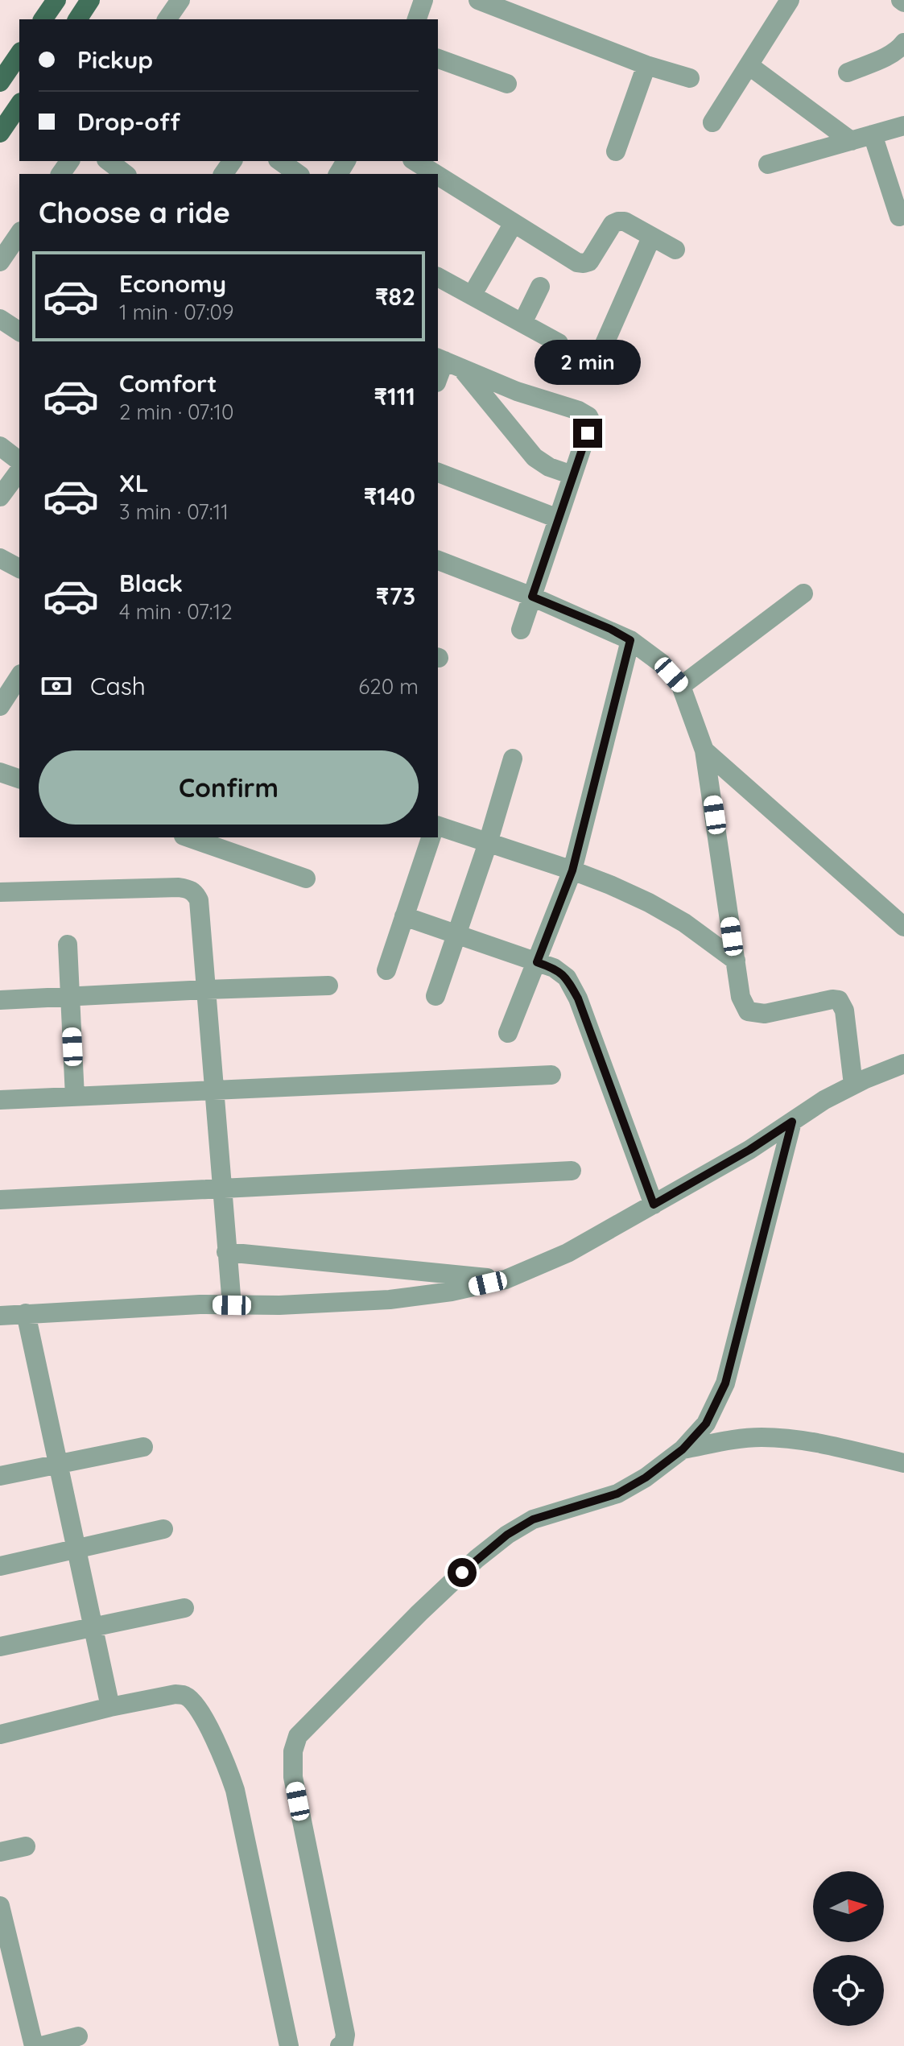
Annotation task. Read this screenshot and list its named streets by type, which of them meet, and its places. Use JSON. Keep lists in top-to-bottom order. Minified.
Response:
{"north":"right","page":{"banner":["Pickup","Drop-off"],"heading":"Choose a ride","list":[{"name":"Economy","note":"1 min · 07:09","value":"₹82"},{"name":"Comfort","note":"2 min · 07:10","value":"₹111"},{"name":"XL","note":"3 min · 07:11","value":"₹140"},{"name":"Black","note":"4 min · 07:12","value":"₹73"}],"bubble":"2 min","pay":["Cash","620 m"],"buttons":"Confirm"}}
